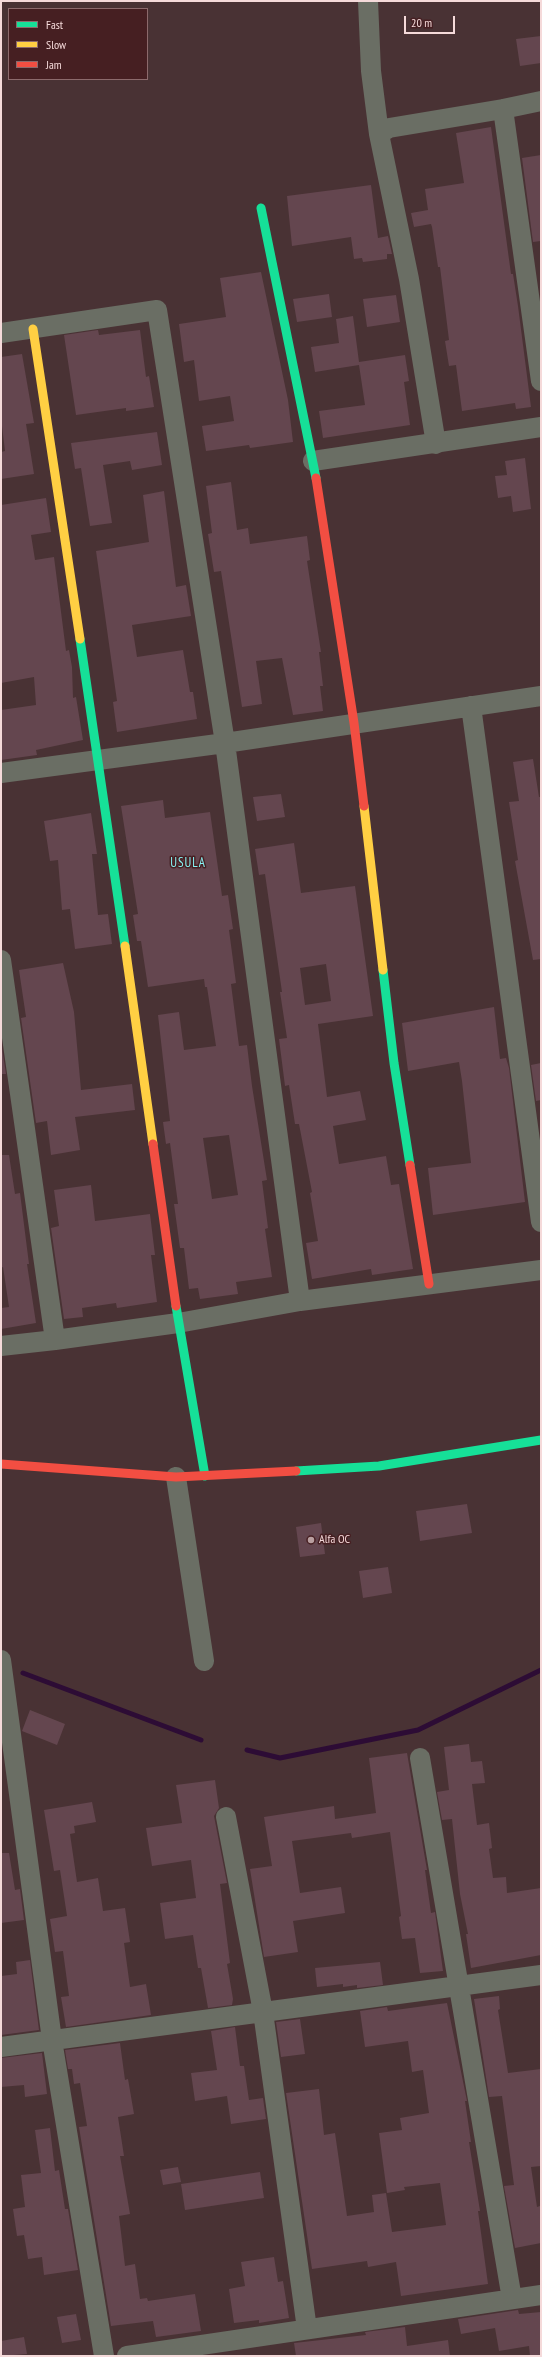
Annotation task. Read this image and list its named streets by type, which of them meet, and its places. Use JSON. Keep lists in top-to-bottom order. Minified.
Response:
{"districts":["USULA"],"places":["Alfa OC"],"legend":["Fast","Slow","Jam"],"scale_bar":"20 m"}
